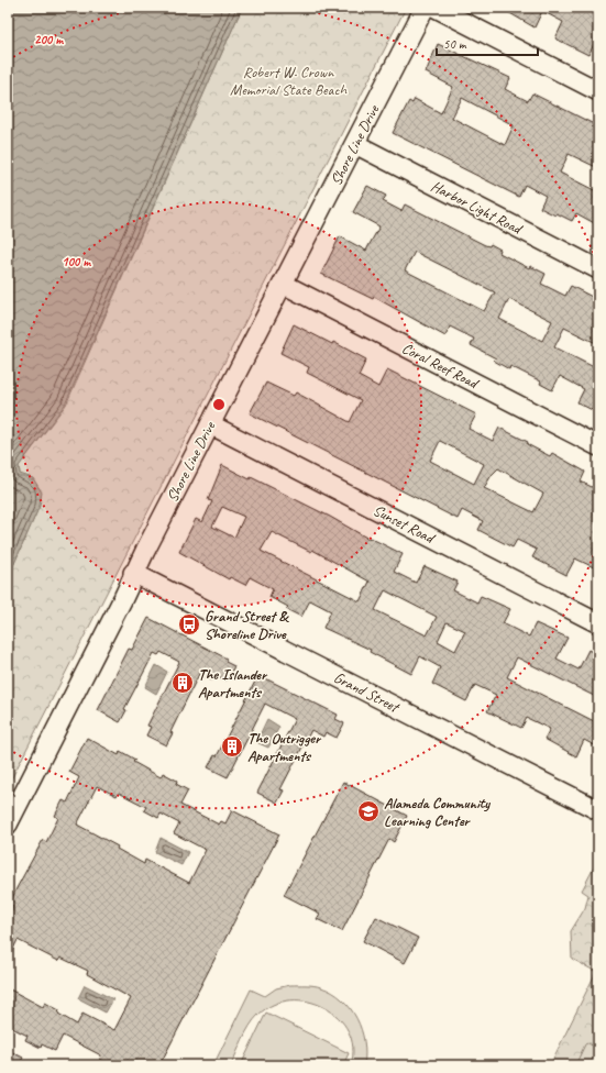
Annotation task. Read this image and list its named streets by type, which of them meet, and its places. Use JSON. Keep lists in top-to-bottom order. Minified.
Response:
{"streets":{"street":["Shore Line Drive","Harbor Light Road","Coral Reef Road","Sunset Road","Grand Street"]},"crossings":[["Shore Line Drive","Harbor Light Road"],["Shore Line Drive","Coral Reef Road"],["Shore Line Drive","Sunset Road"],["Shore Line Drive","Grand Street"]],"parks":["Robert W. Crown Memorial State Beach"],"places":{"bus stop":["Grand Street & Shoreline Drive"],"building":["The Islander Apartments","The Outrigger Apartments"],"school or university":["Alameda Community Learning Center"]},"scale_bar":"50 m","rings":["200 m","100 m"]}
